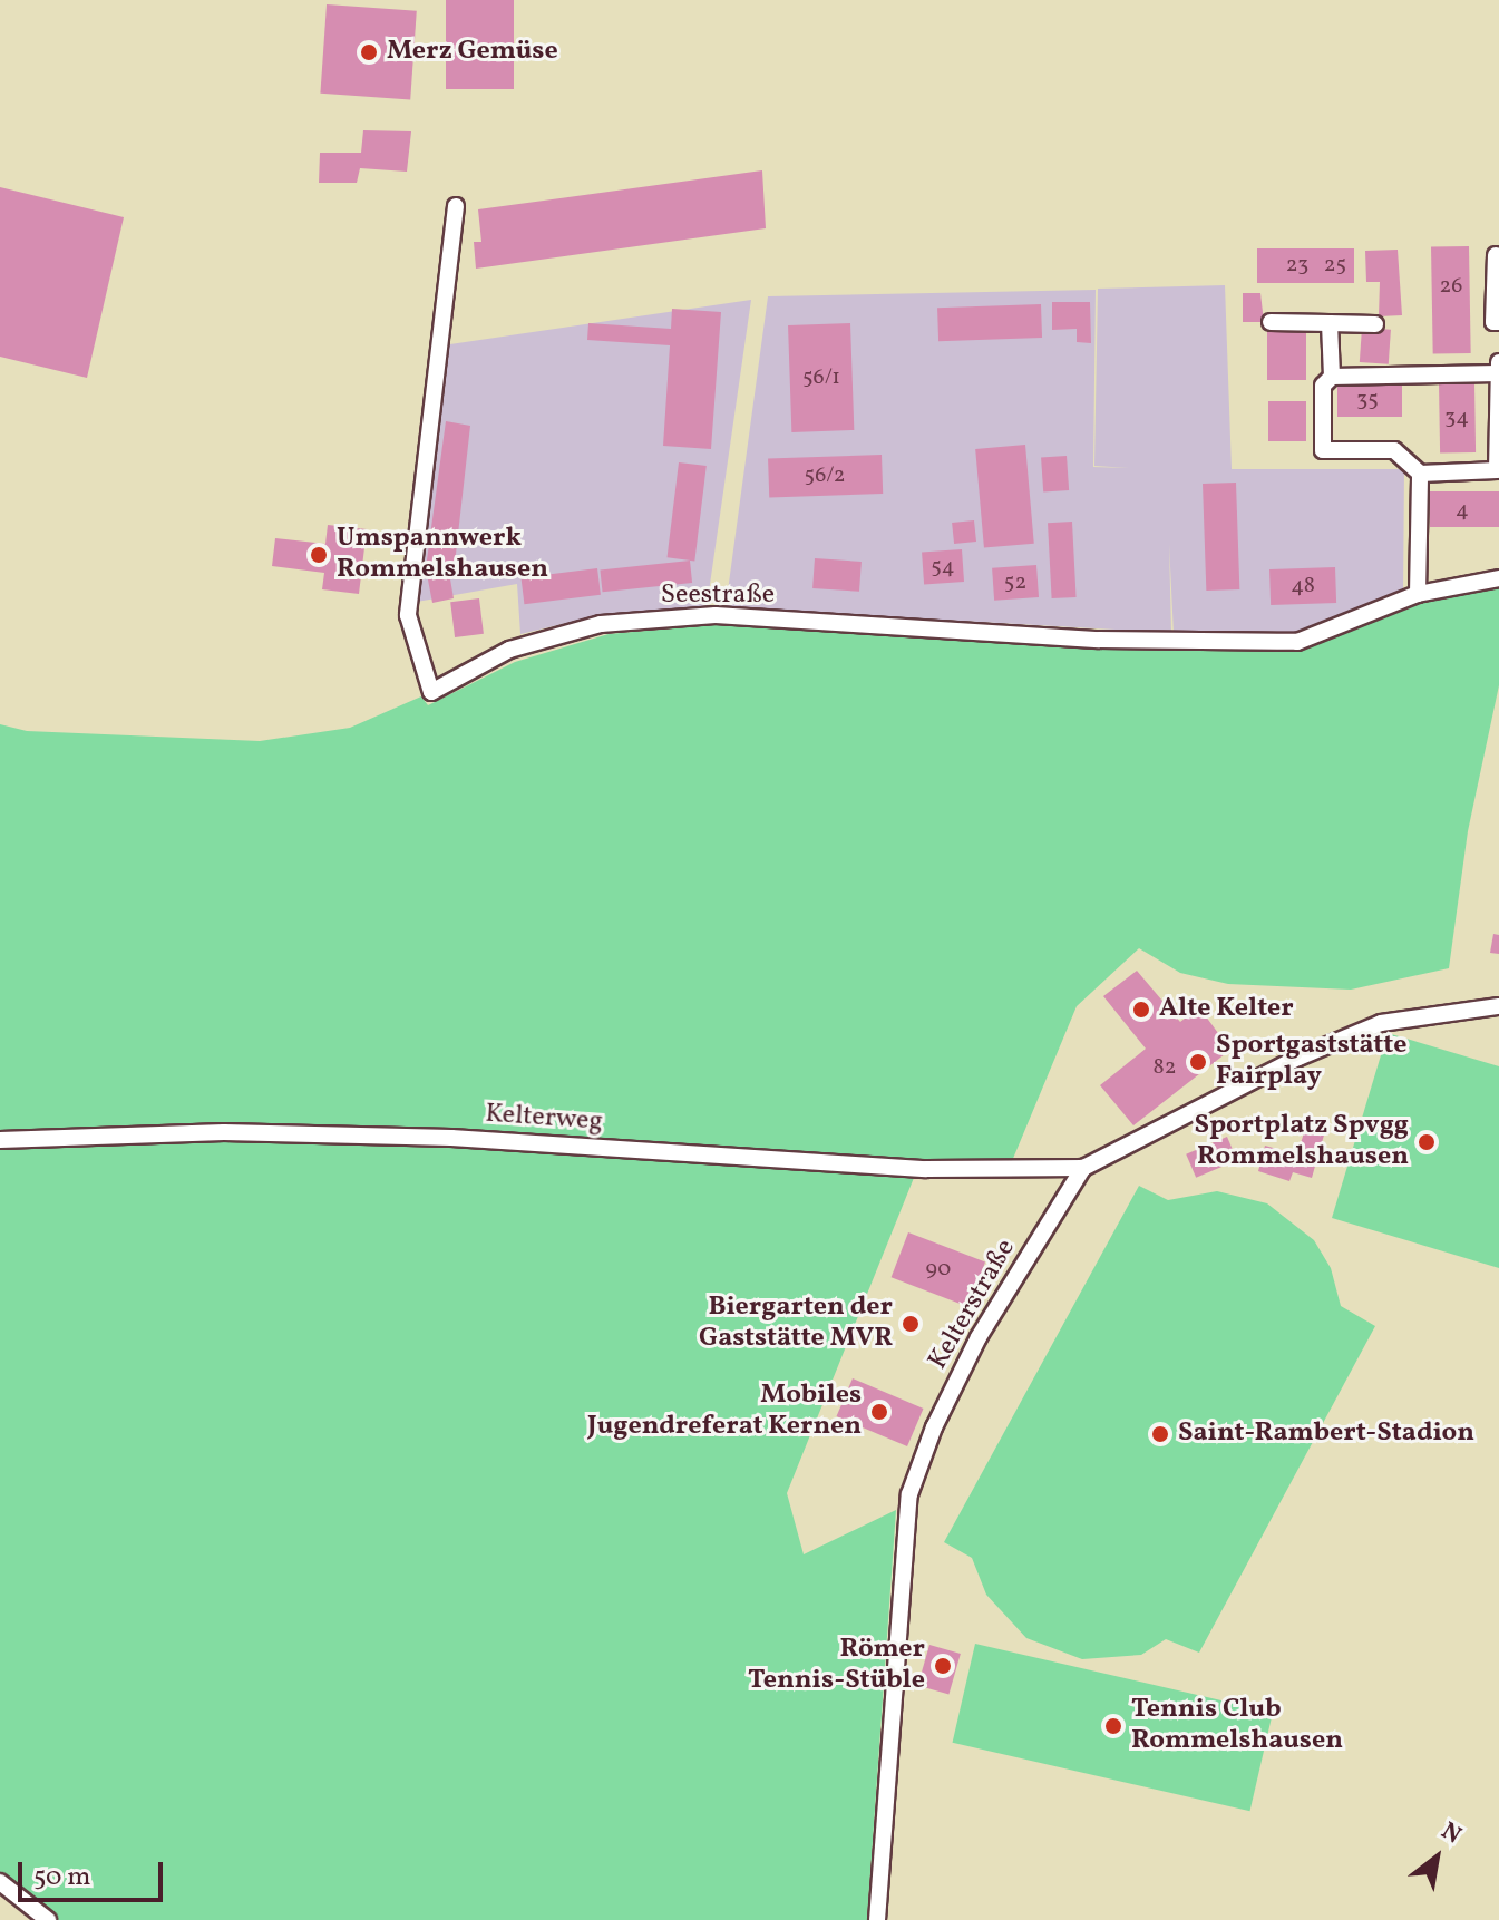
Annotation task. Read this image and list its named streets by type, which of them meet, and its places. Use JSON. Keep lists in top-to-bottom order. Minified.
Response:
{"streets":{"street":["Seestraße","Kelterweg","Kelterstraße"]},"crossings":[["Kelterweg","Kelterstraße"]],"places":["Merz Gemüse","Umspannwerk Rommelshausen","Alte Kelter","Sportgaststätte Fairplay","Sportplatz Spvgg Rommelshausen","Biergarten der Gaststätte MVR","Mobiles Jugendreferat Kernen","Saint-Rambert-Stadion","Römer Tennis-Stüble","Tennis Club Rommelshausen"],"house_numbers":["23","25","26","56/1","35","34","56/2","4","54","52","48","82","90"],"scale_bar":"50 m","north":"top right"}
